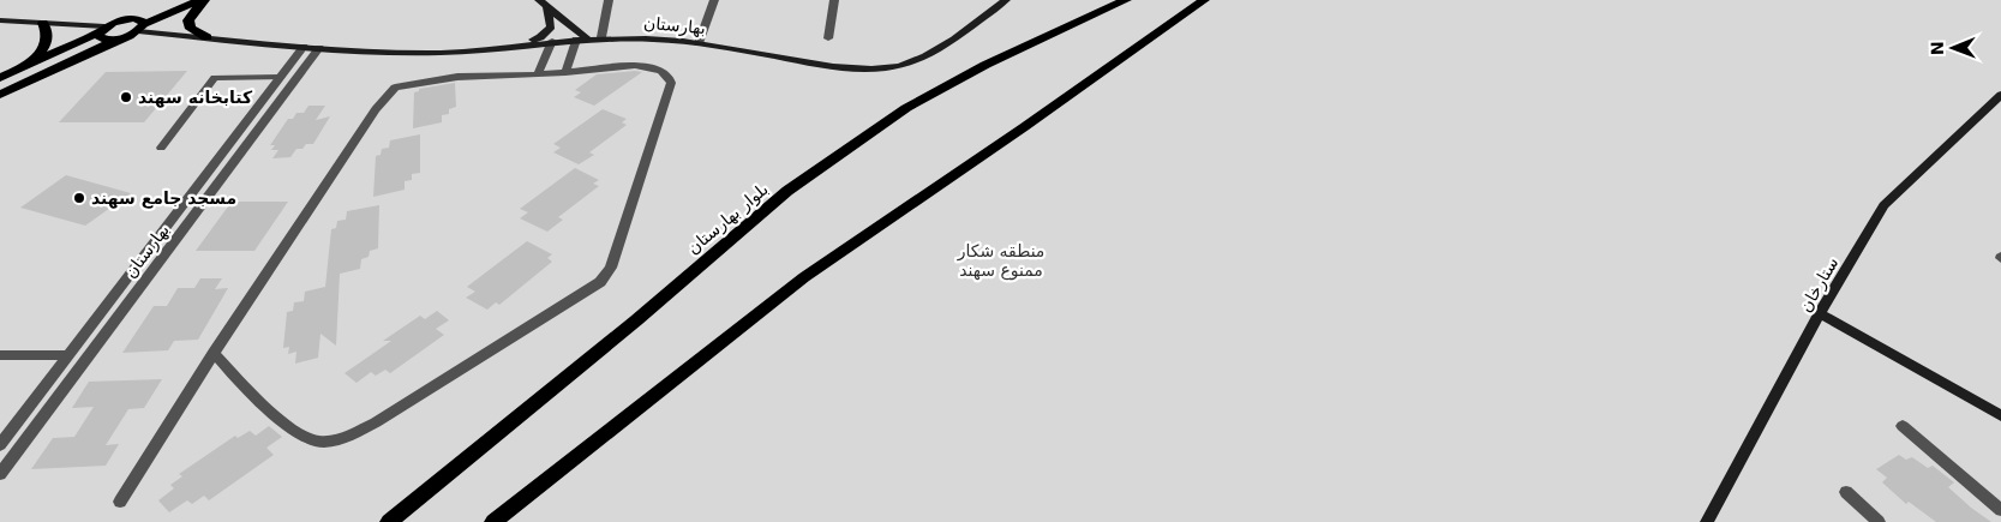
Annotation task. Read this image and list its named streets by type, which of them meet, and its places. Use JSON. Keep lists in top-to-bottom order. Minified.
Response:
{"streets":{"main road":["بلوار بهارستان"],"street":["بهارستان","ستارخان"]},"parks":["منطقه شکار ممنوع سهند"],"places":["کتابخانه سهند","مسجد جامع سهند"],"north":"left"}
